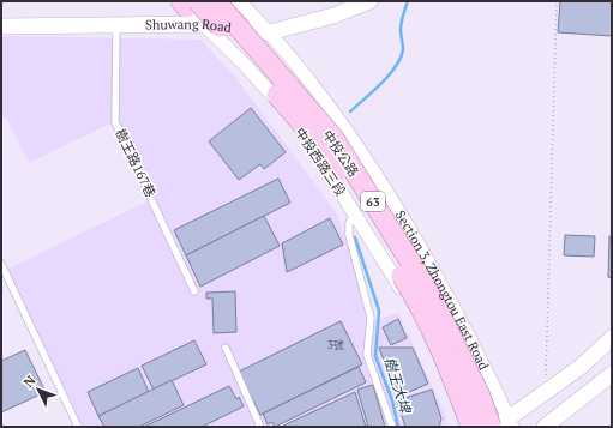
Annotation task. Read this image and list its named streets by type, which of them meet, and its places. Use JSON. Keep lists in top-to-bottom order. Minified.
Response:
{"streets":{"main road":["中投公路","63"],"street":["Shuwang Road","中投西路三段","Section 3, Zhongtou East Road"],"lane":["樹王路167巷"]},"crossings":[["Shuwang Road","中投西路三段"],["Shuwang Road","樹王路167巷"],["Shuwang Road","Section 3, Zhongtou East Road"],["中投公路","中投西路三段"],["中投公路","Section 3, Zhongtou East Road"]],"water":["樹王大埤"],"house_numbers":["3號"],"north":"top left"}
